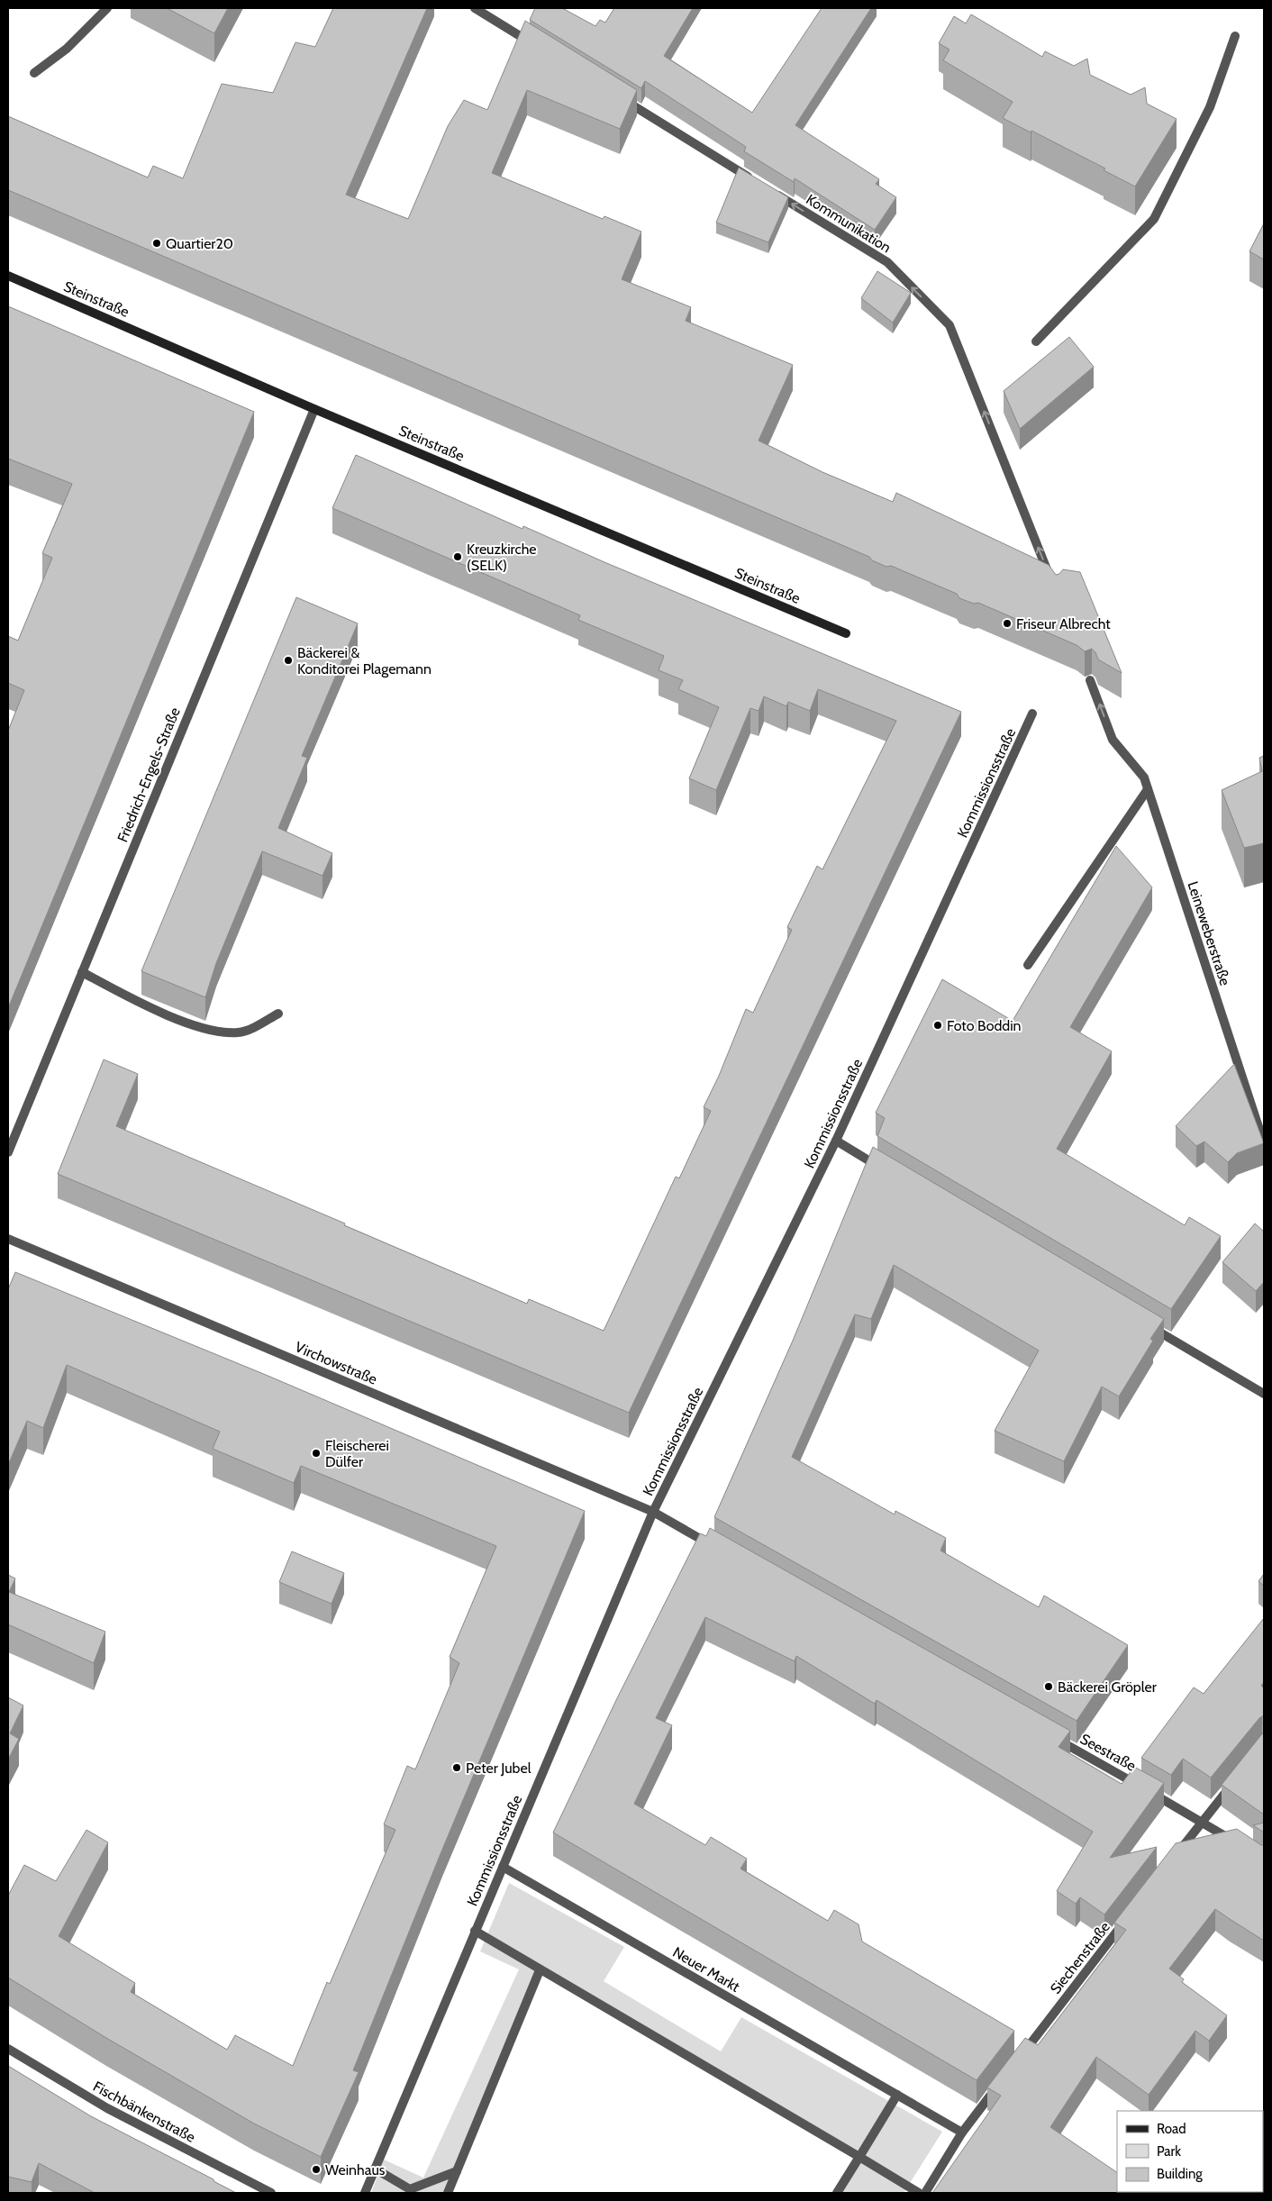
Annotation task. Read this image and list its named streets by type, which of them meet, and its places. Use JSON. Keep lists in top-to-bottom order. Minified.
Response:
{"streets":{"main road":["Steinstraße"],"street":["Kommunikation","Friedrich-Engels-Straße","Kommissionsstraße","Leineweberstraße","Virchowstraße","Seestraße","Siechenstraße","Neuer Markt","Fischbänkenstraße"]},"crossings":[["Steinstraße","Friedrich-Engels-Straße"],["Kommissionsstraße","Virchowstraße"],["Kommissionsstraße","Neuer Markt"]],"one_way":["Kommunikation"],"places":["Quartier20","Kreuzkirche (SELK)","Friseur Albrecht","Bäckerei & Konditorei Plagemann","Foto Boddin","Fleischerei Dülfer","Bäckerei Gröpler","Peter Jubel","Weinhaus"],"legend":["Road","Park","Building"]}
